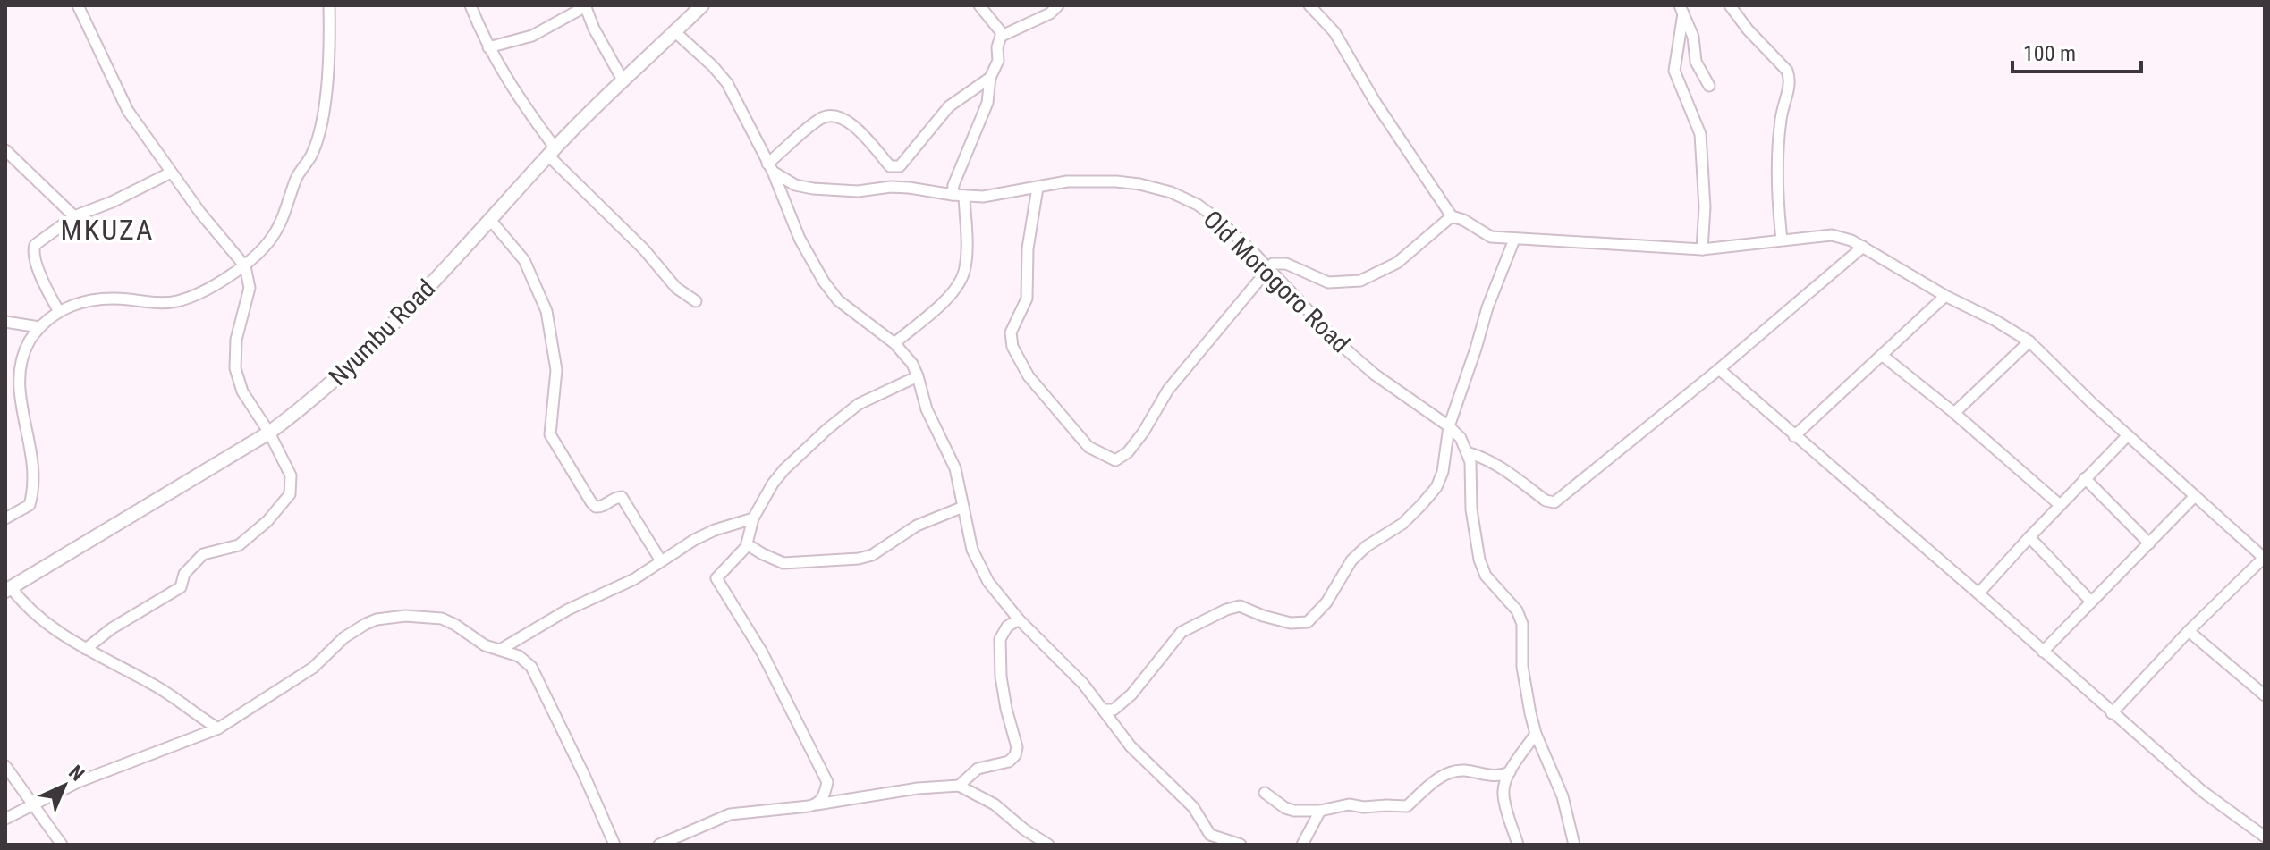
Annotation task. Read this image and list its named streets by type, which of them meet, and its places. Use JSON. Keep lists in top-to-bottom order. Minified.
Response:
{"streets":{"street":["Old Morogoro Road","Nyumbu Road"]},"districts":["MKUZA"],"scale_bar":"100 m","north":"top right"}
